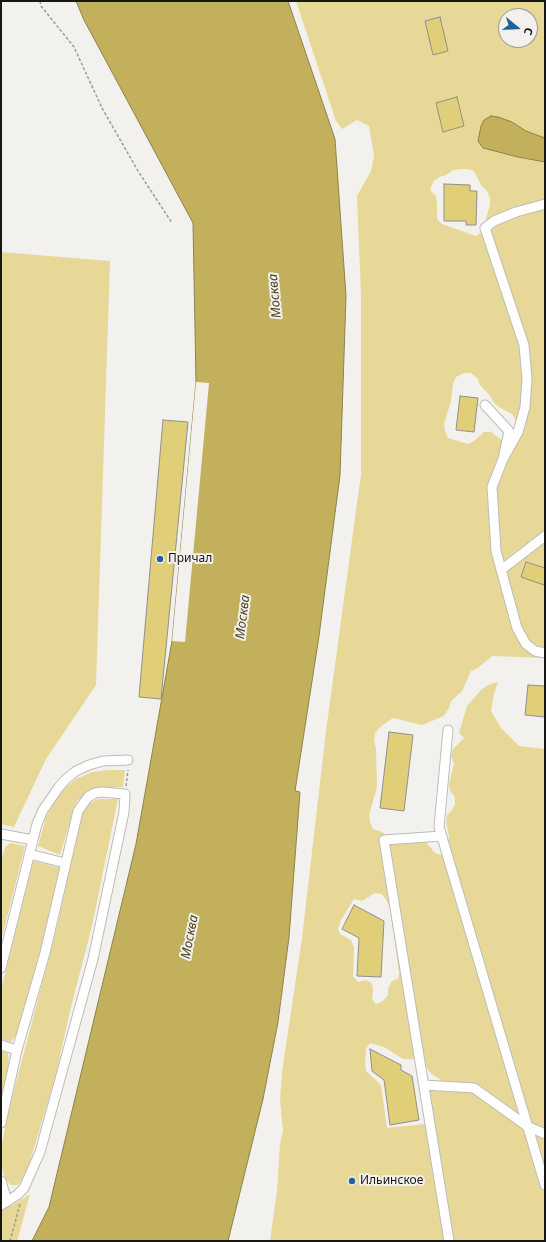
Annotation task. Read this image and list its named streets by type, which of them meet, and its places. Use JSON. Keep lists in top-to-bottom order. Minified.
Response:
{"water":["Москва"],"places":["Причал","Ильинское"],"north":"right"}
